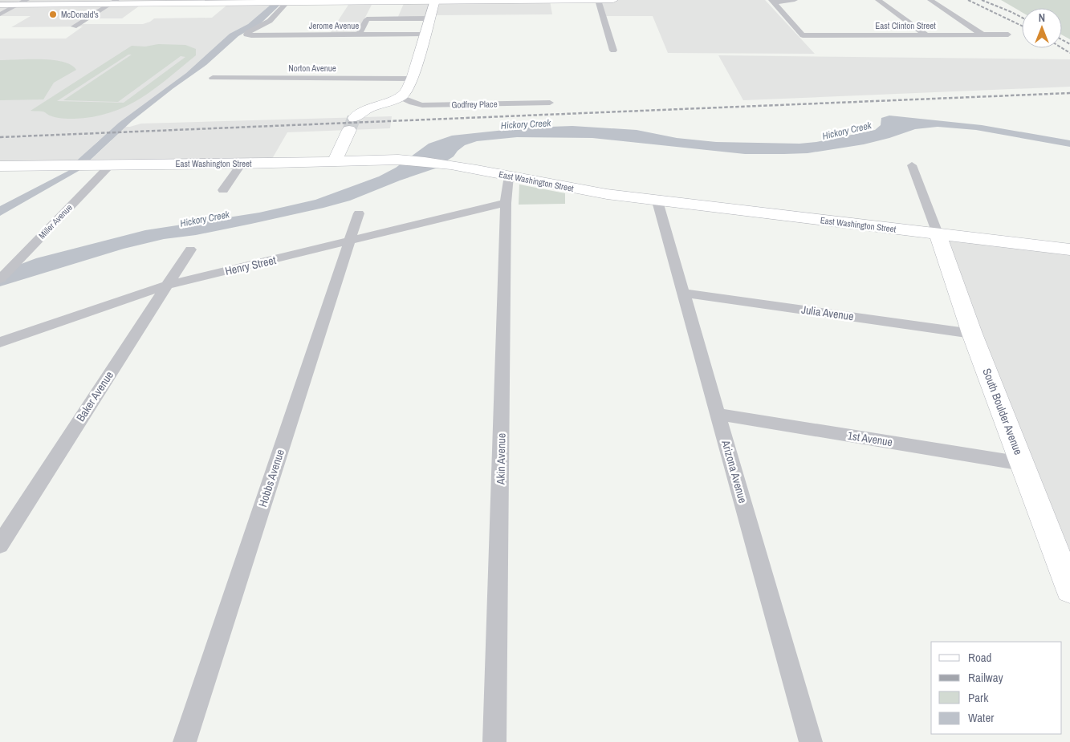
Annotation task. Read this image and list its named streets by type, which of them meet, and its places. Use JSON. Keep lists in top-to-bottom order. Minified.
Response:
{"streets":{"street":["Jerome Avenue","East Clinton Street","Norton Avenue","Godfrey Place","East Washington Street","Miller Avenue","Henry Street","Julia Avenue","Baker Avenue","South Boulder Avenue","1st Avenue","Akin Avenue","Arizona Avenue","Hobbs Avenue"]},"crossings":[["East Washington Street","Miller Avenue"],["East Washington Street","South Boulder Avenue"],["East Washington Street","Akin Avenue"],["East Washington Street","Arizona Avenue"],["Henry Street","Baker Avenue"],["Henry Street","Akin Avenue"],["Henry Street","Hobbs Avenue"],["Julia Avenue","South Boulder Avenue"],["Julia Avenue","Arizona Avenue"],["South Boulder Avenue","1st Avenue"],["1st Avenue","Arizona Avenue"]],"water":["Hickory Creek"],"places":["McDonald's"],"legend":["Road","Railway","Park","Water"],"north":"top"}
